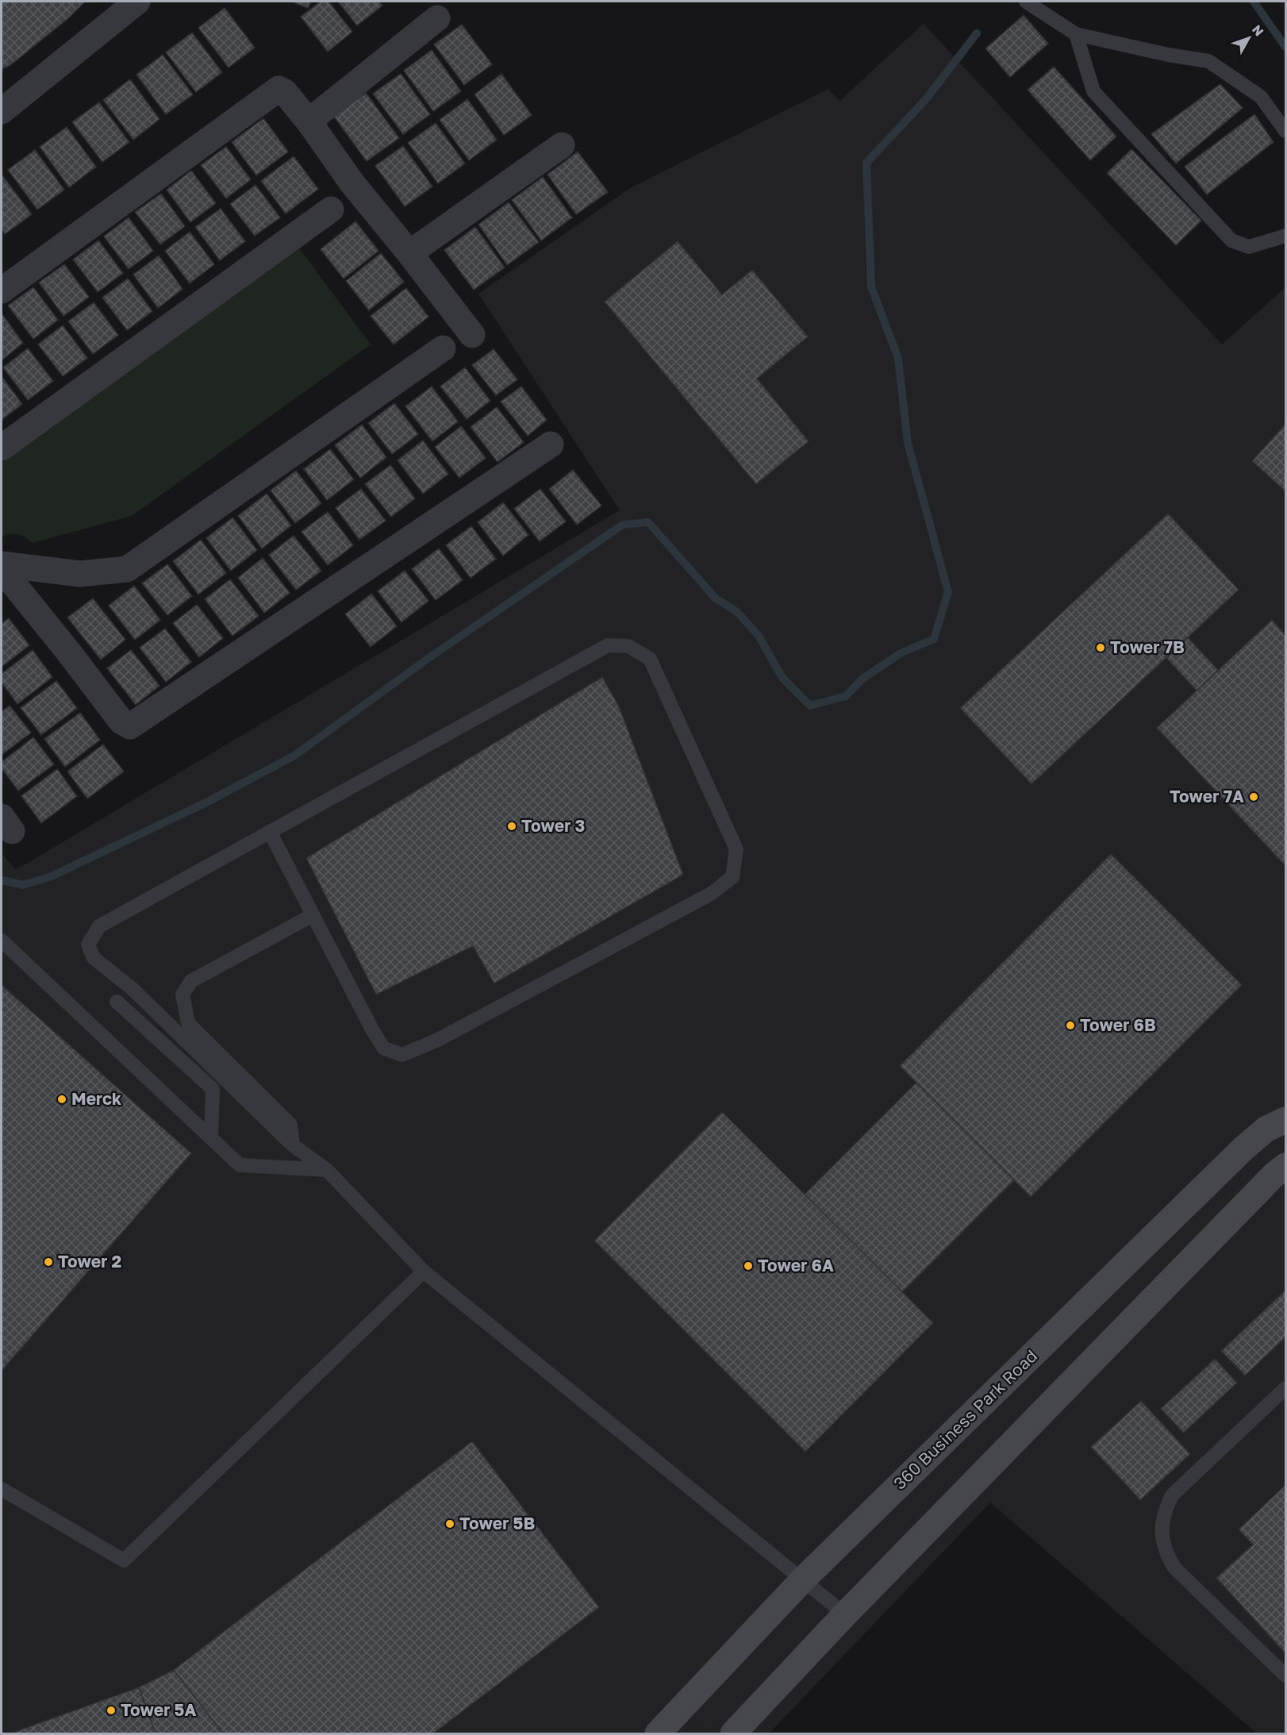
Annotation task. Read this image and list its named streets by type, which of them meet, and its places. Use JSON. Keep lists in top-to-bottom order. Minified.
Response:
{"streets":{"main road":["360 Business Park Road"]},"places":["Tower 7B","Tower 7A","Tower 3","Tower 6B","Merck","Tower 2","Tower 6A","Tower 5B","Tower 5A"],"north":"top right"}
